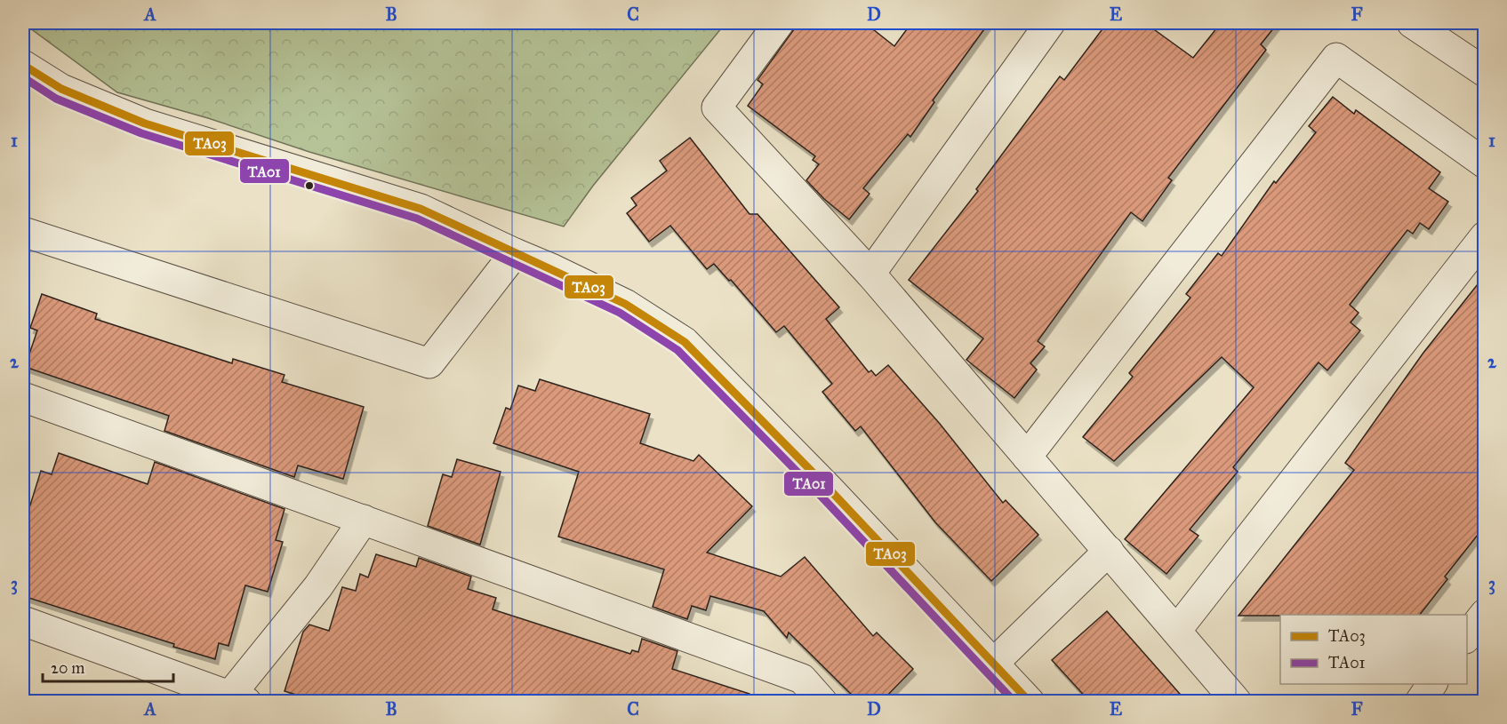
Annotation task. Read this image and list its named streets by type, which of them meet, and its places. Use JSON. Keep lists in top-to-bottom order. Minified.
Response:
{"lines":["transit line TA03","transit line TA01"],"legend":["TA03","TA01"],"scale_bar":"20 m","grid":{"columns":["A","B","C","D","E","F"],"rows":["1","2","3"]}}
